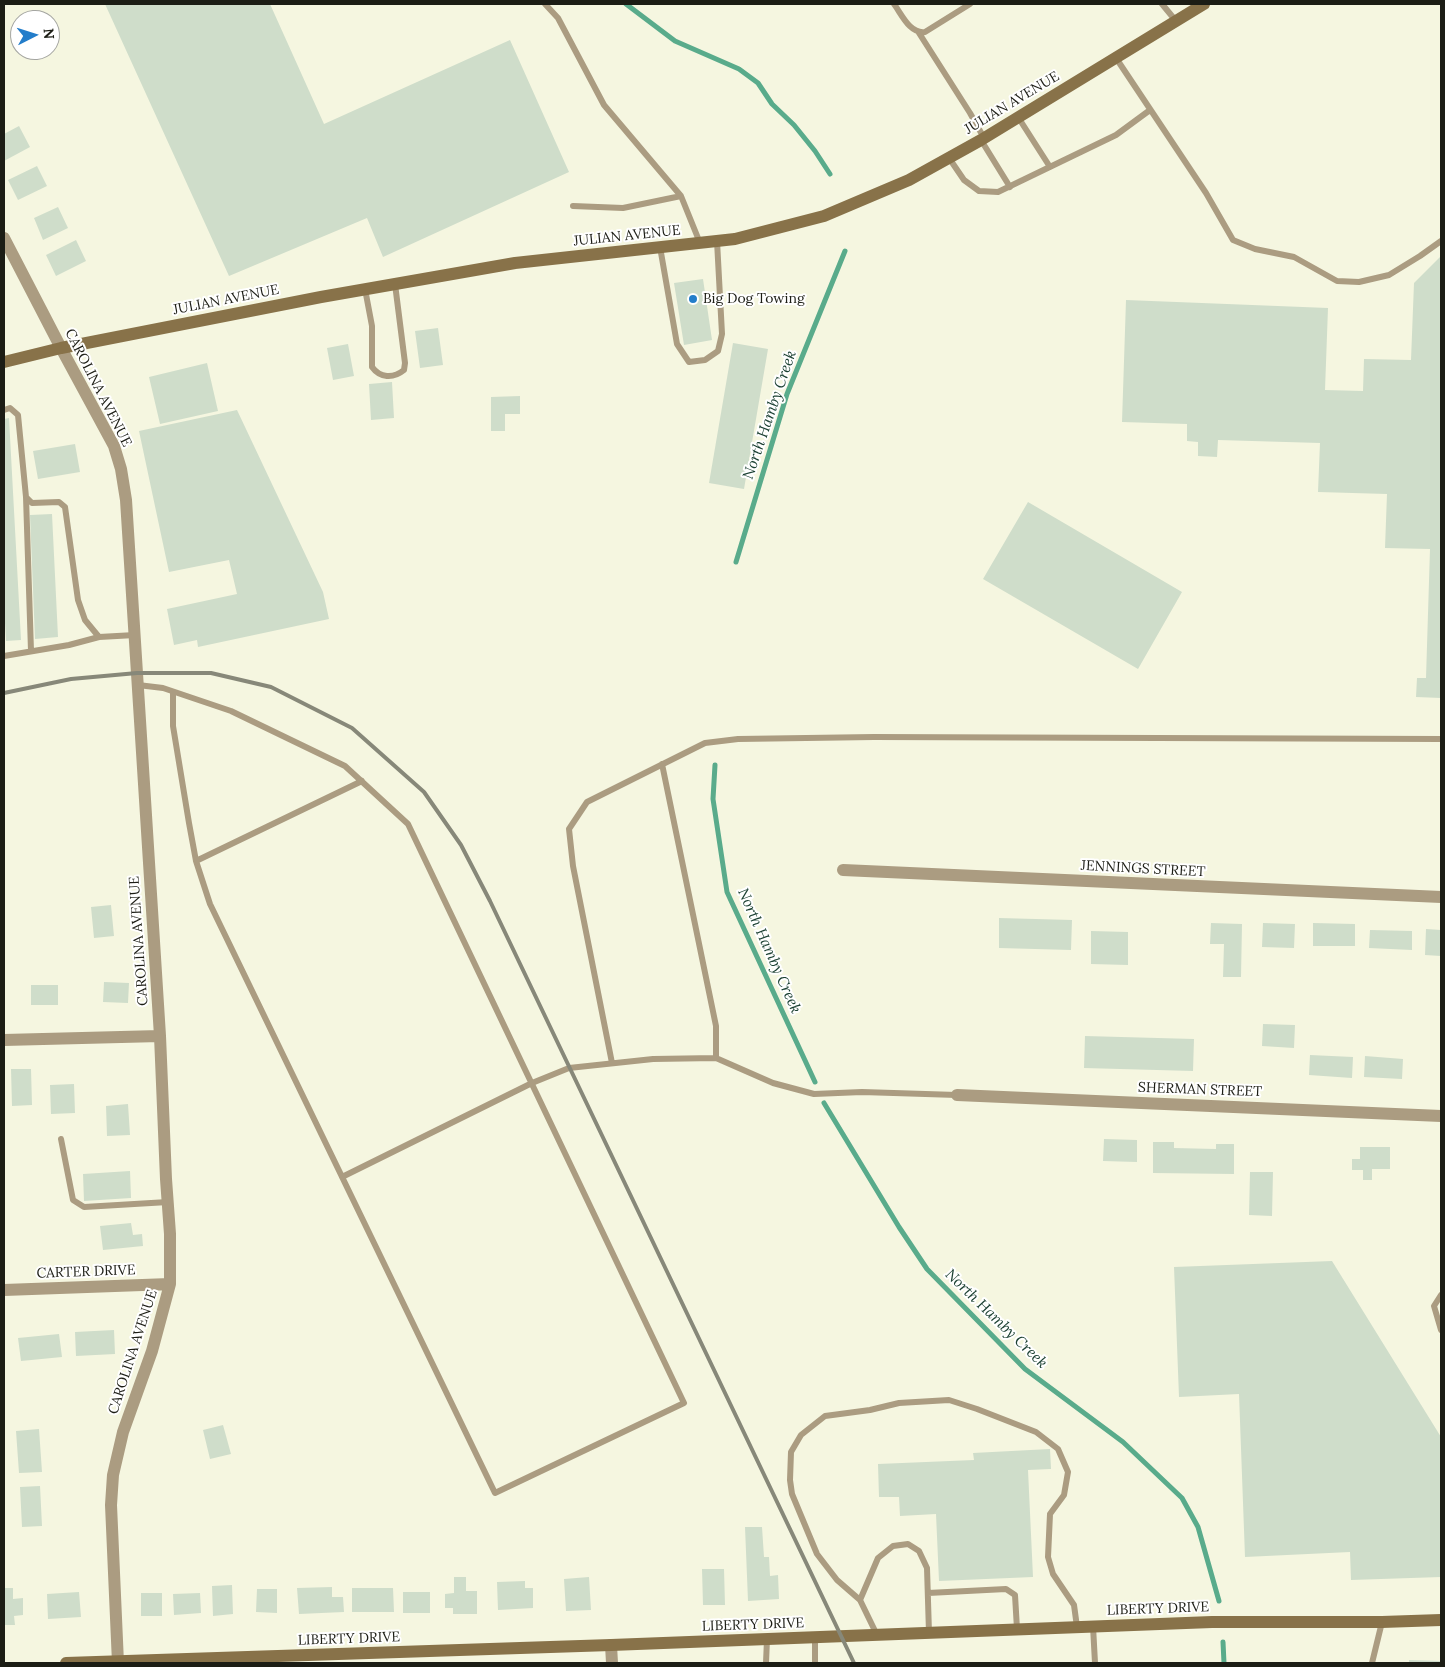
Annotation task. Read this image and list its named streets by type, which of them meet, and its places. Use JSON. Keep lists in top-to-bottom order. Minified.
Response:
{"streets":{"street":["JULIAN AVENUE","CAROLINA AVENUE","JENNINGS STREET","SHERMAN STREET","CARTER DRIVE","LIBERTY DRIVE"]},"crossings":[["JULIAN AVENUE","CAROLINA AVENUE"],["CAROLINA AVENUE","CARTER DRIVE"],["CAROLINA AVENUE","LIBERTY DRIVE"]],"water":["North Hamby Creek"],"places":["Big Dog Towing"],"north":"right"}
